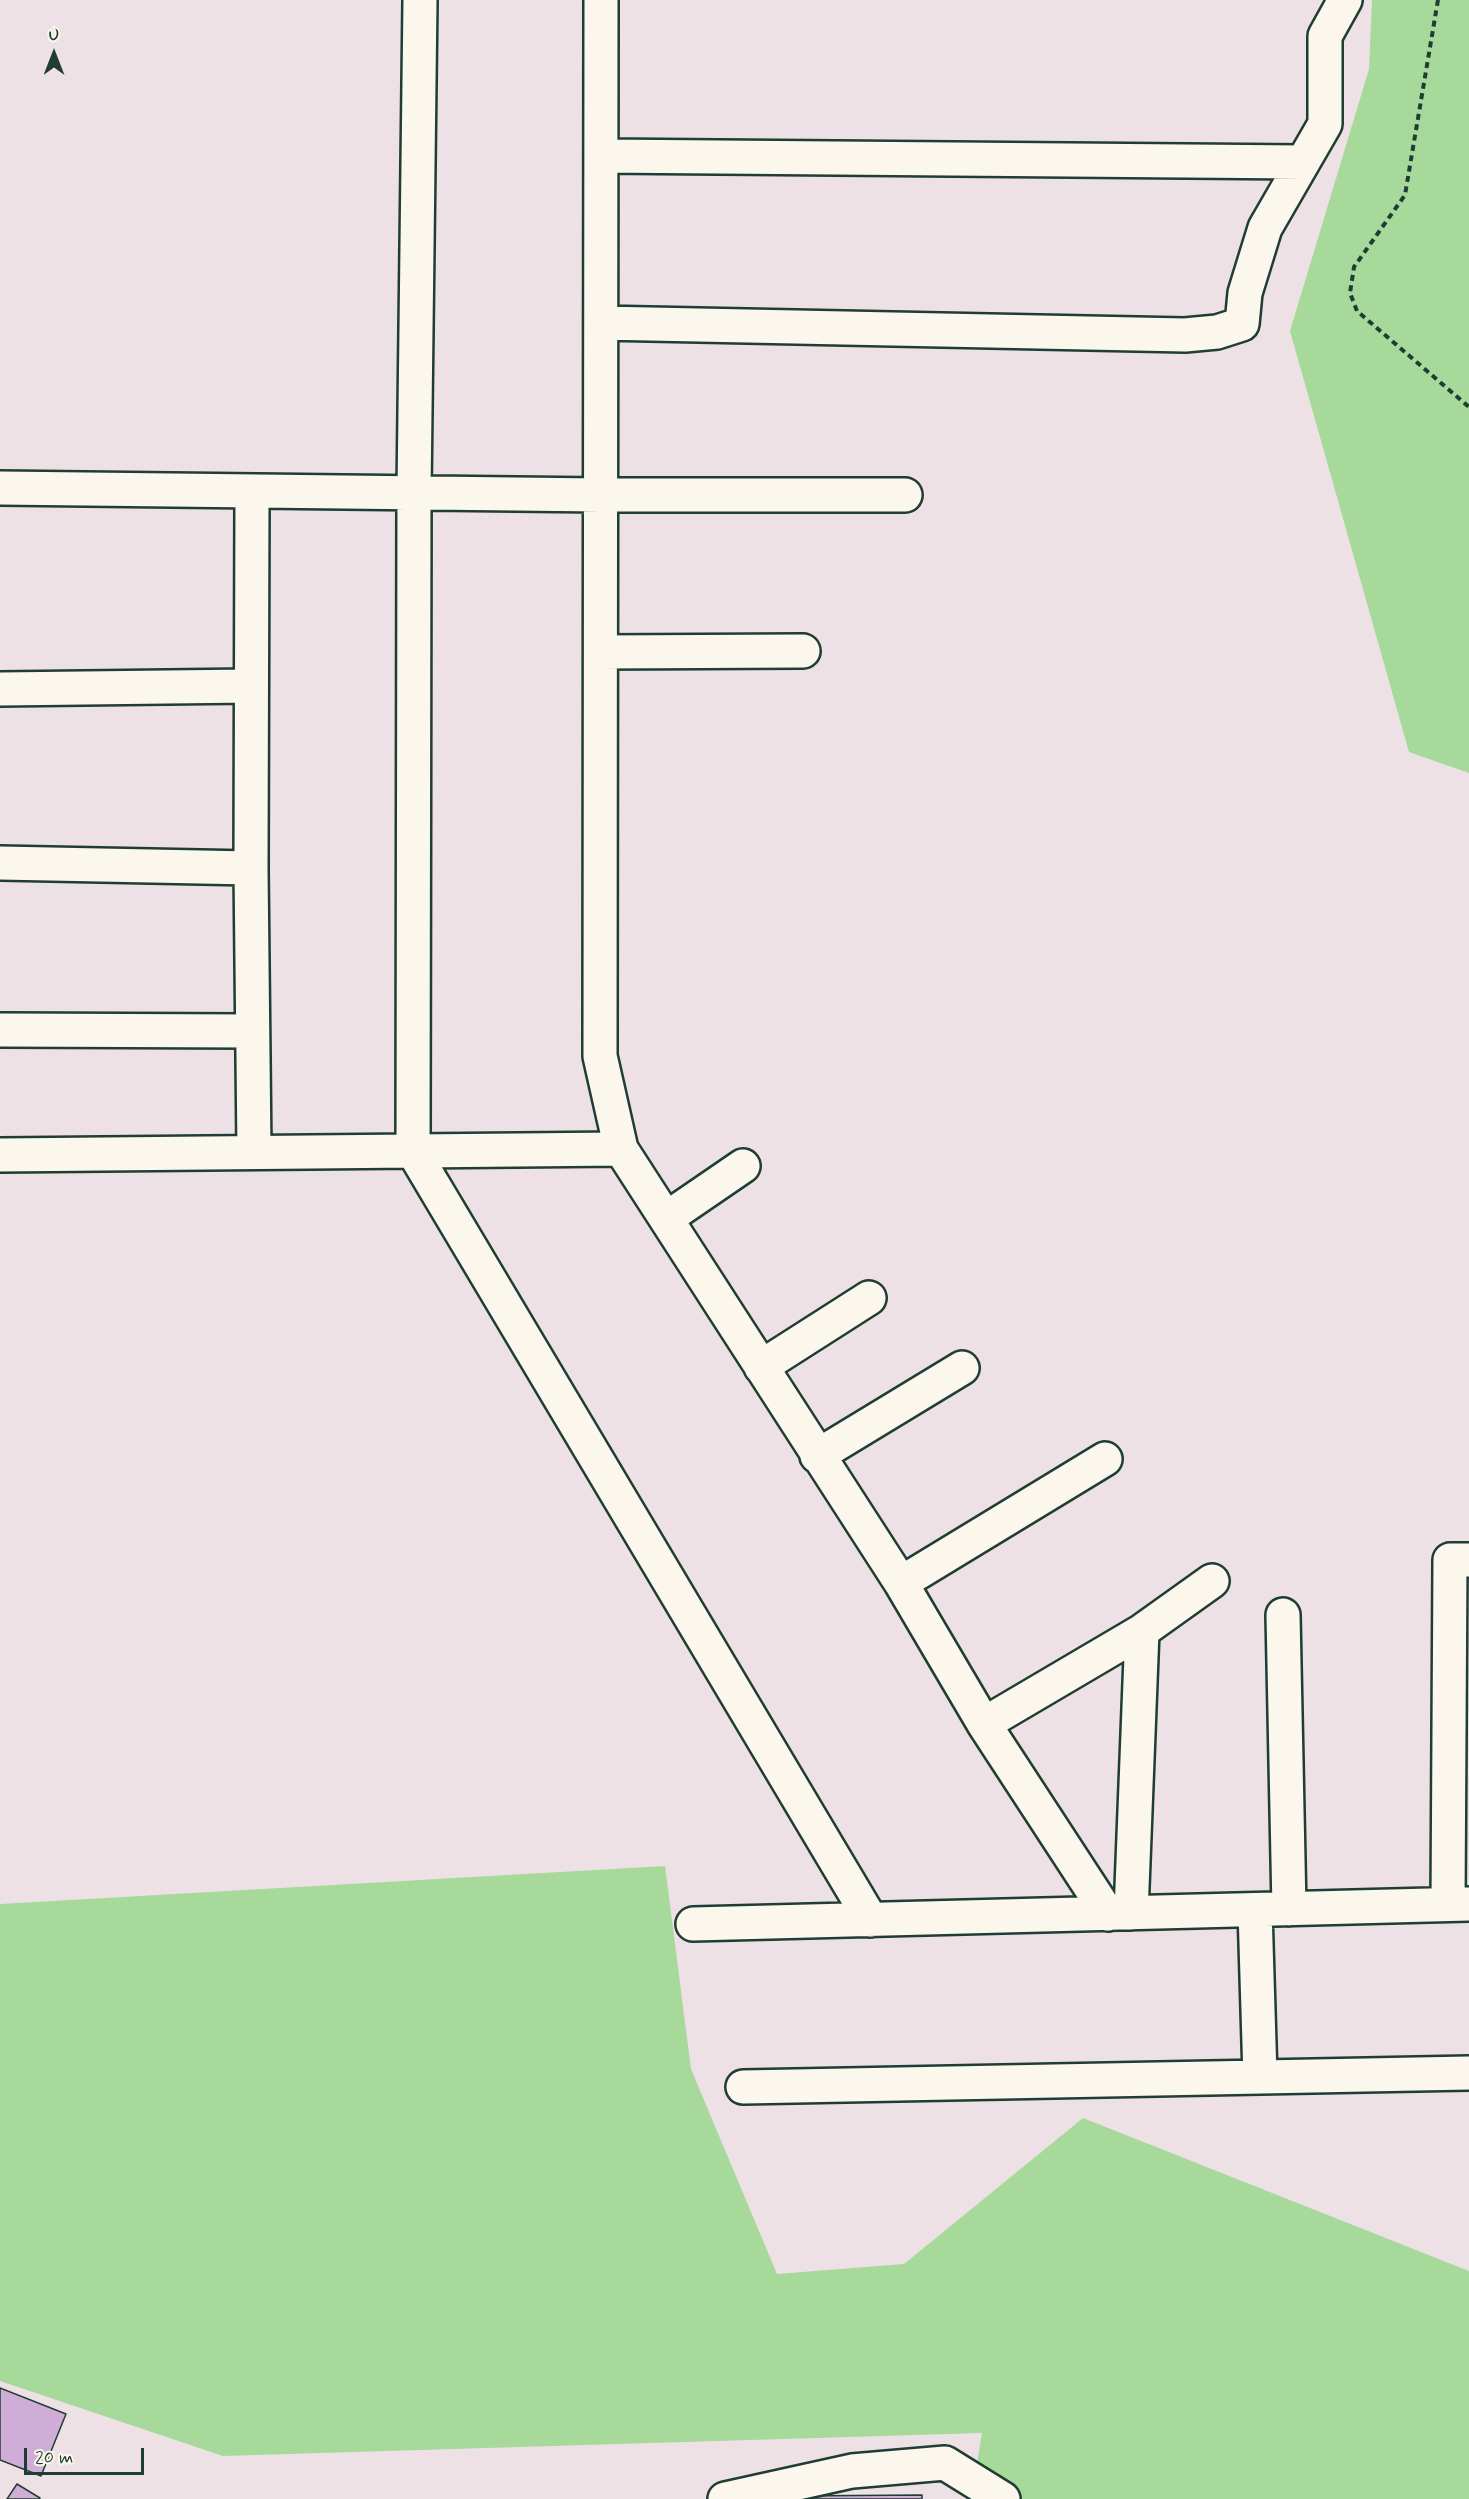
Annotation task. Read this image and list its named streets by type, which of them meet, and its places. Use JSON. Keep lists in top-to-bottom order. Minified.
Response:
{"scale_bar":"20 m","north":"top"}
